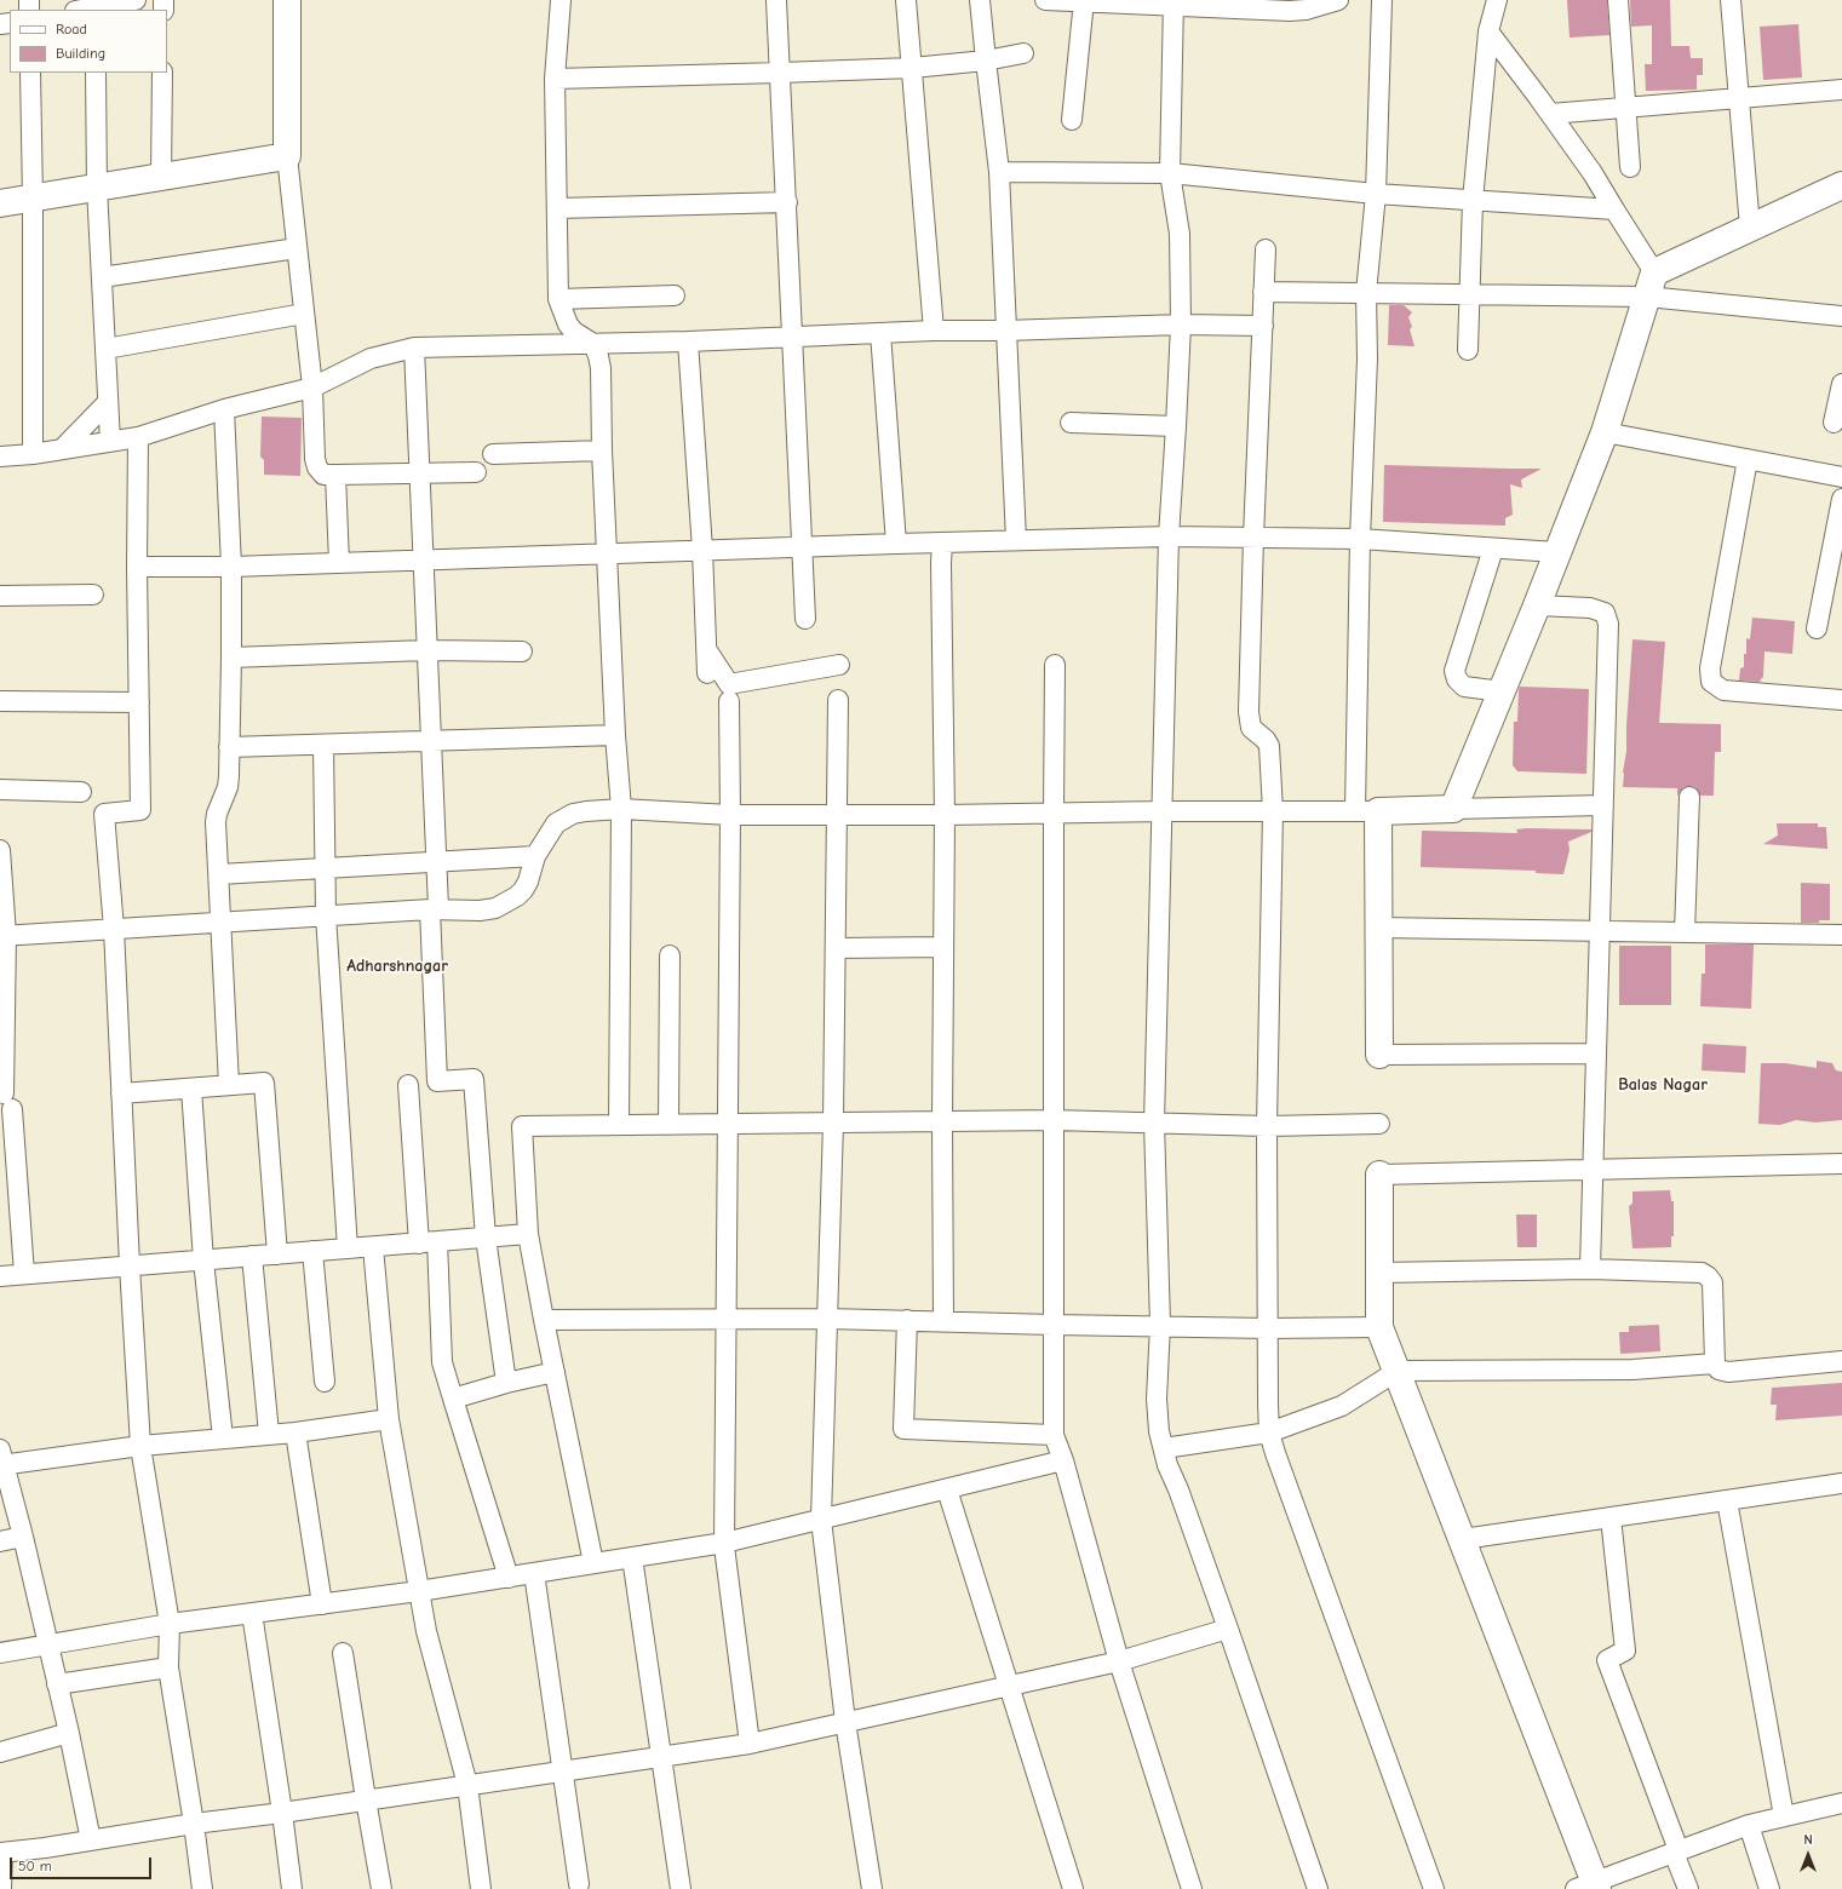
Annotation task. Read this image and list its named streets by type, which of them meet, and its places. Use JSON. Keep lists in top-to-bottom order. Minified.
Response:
{"districts":["Adharshnagar","Balas Nagar"],"legend":["Road","Building"],"scale_bar":"50 m","north":"top"}
